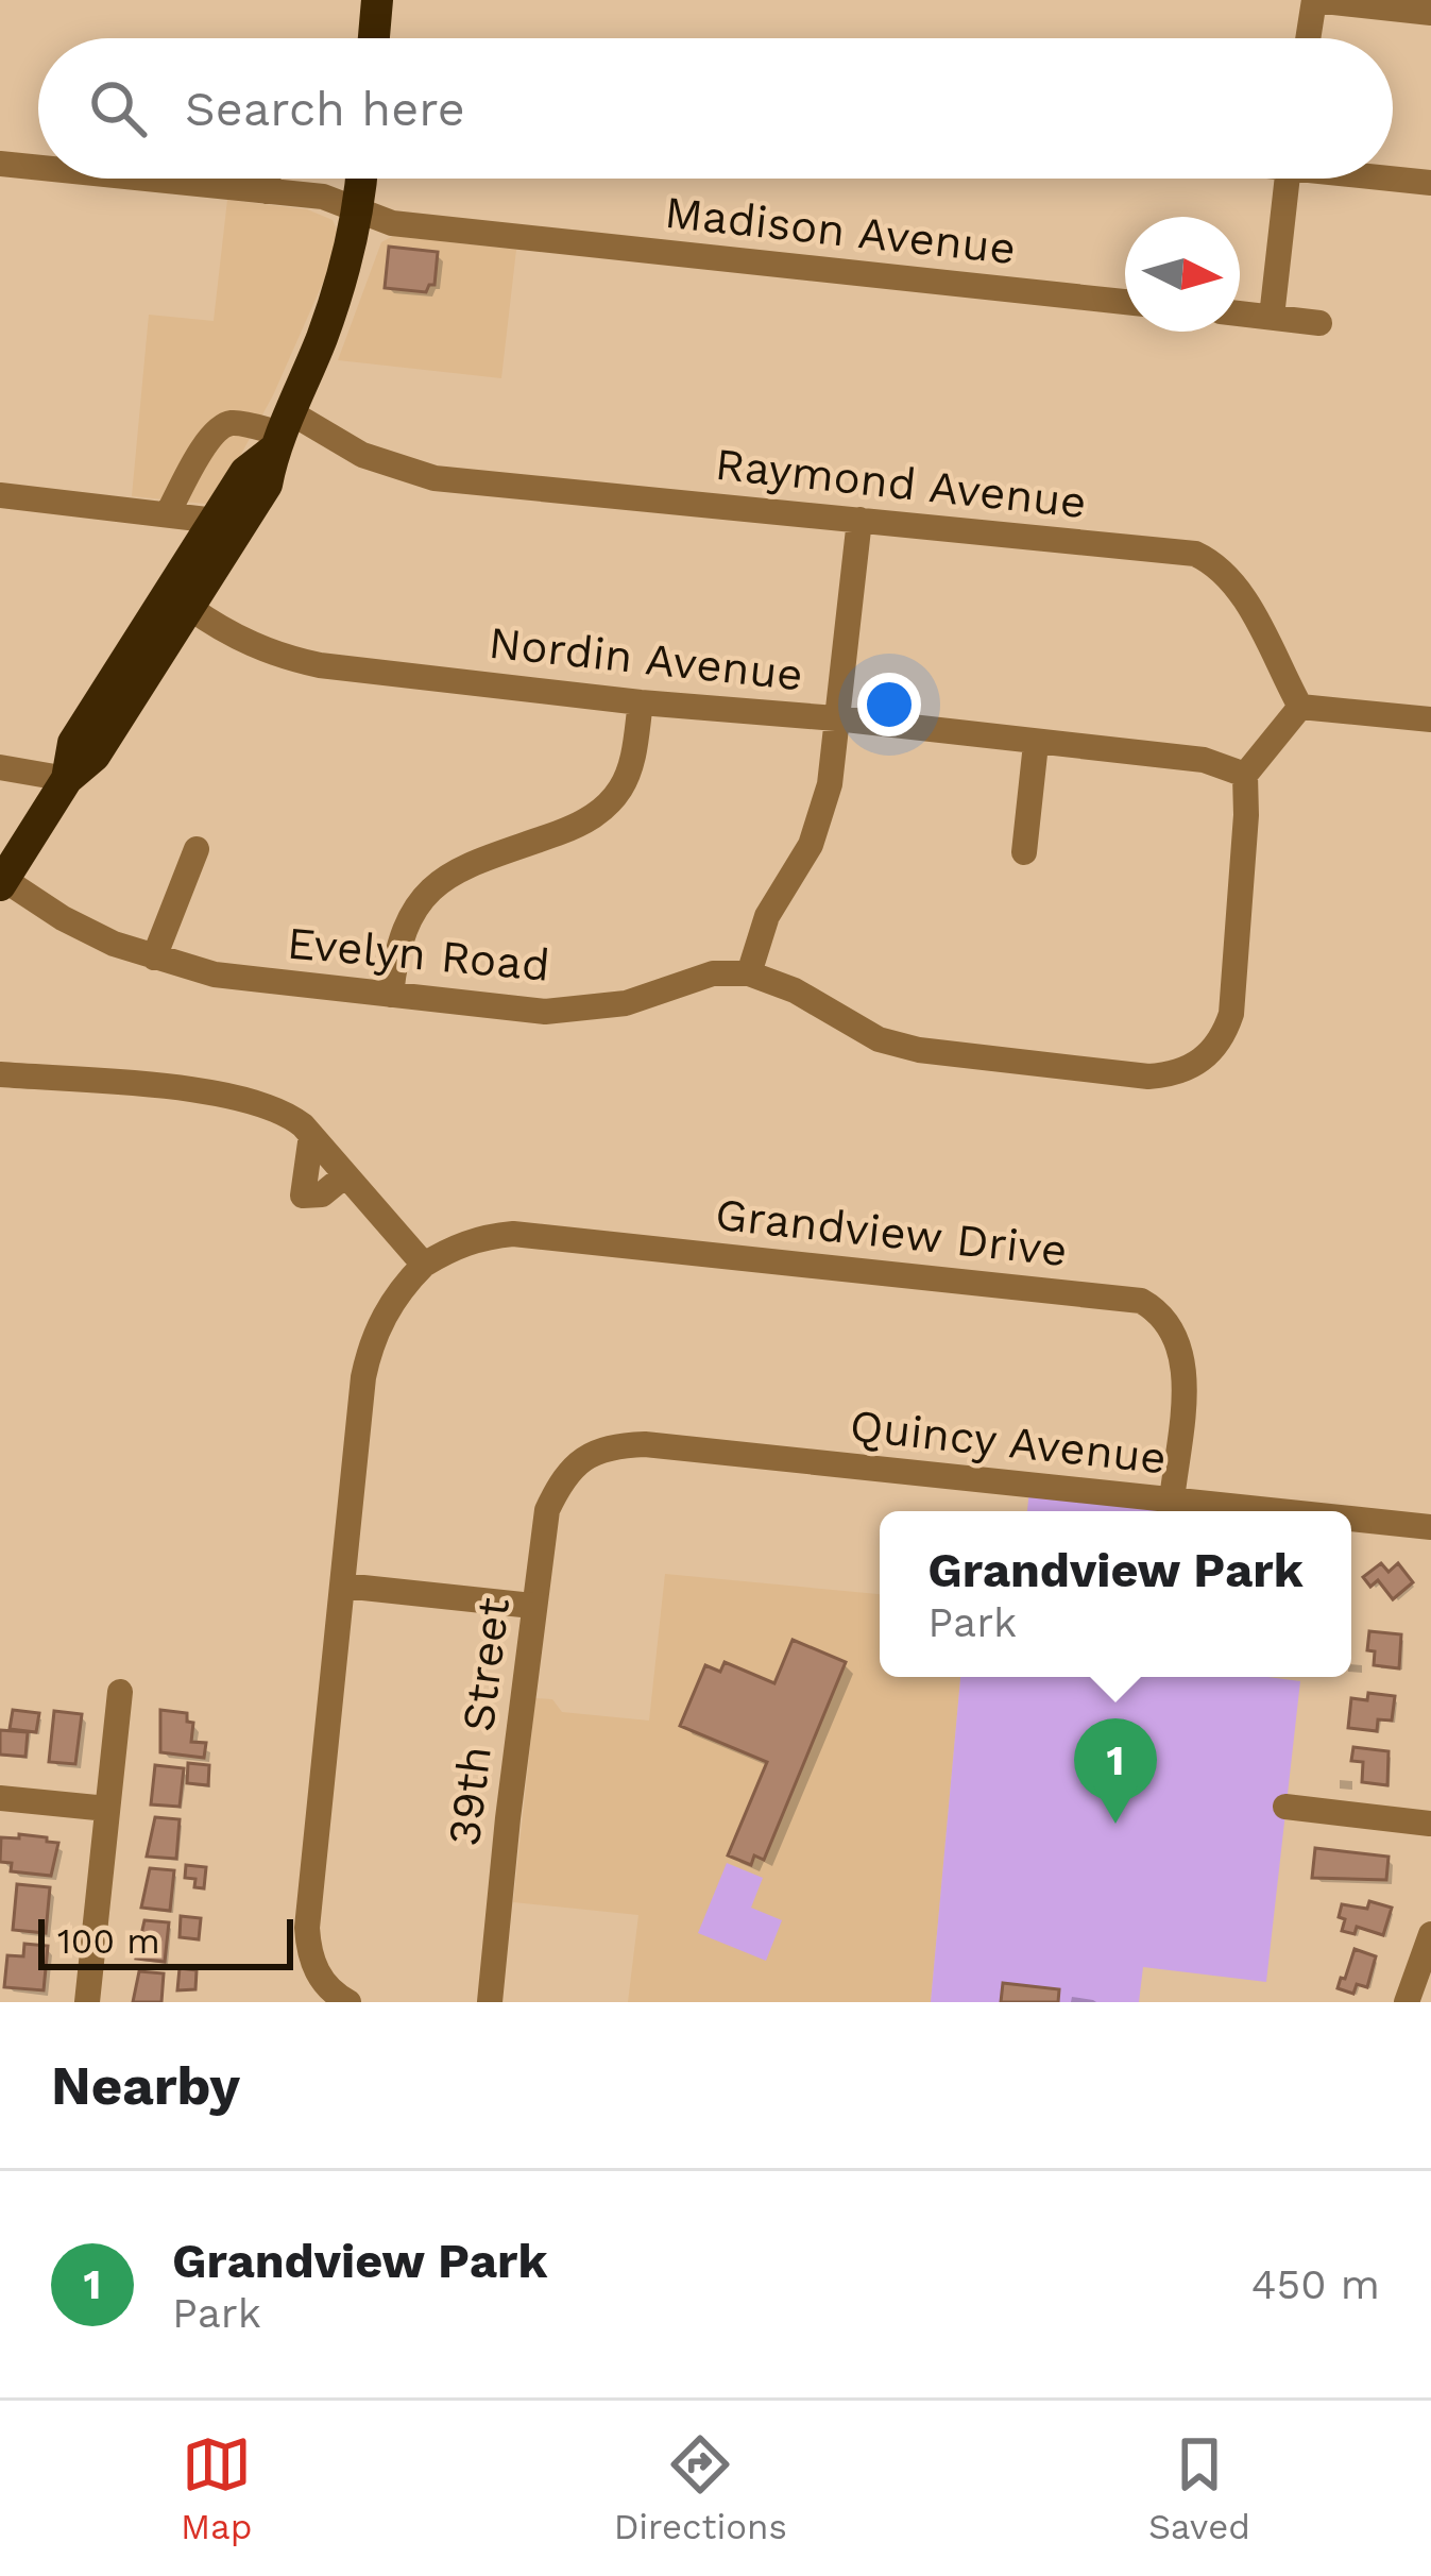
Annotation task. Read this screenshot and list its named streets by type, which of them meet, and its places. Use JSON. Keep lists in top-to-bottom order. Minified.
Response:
{"streets":{"street":["Madison Avenue","Raymond Avenue","Nordin Avenue","Evelyn Road","Grandview Drive","Quincy Avenue","39th Street"]},"crossings":[["Grandview Drive","Quincy Avenue"],["Quincy Avenue","39th Street"]],"scale_bar":"100 m","north":"right","page":{"search":"Search here","popup":["Grandview Park","Park"],"pins":"1","scale":"100 m","heading":"Nearby","list":[{"mark":"1","name":"Grandview Park","note":"Park","value":"450 m"}],"nav":["Map","Directions","Saved"]}}
